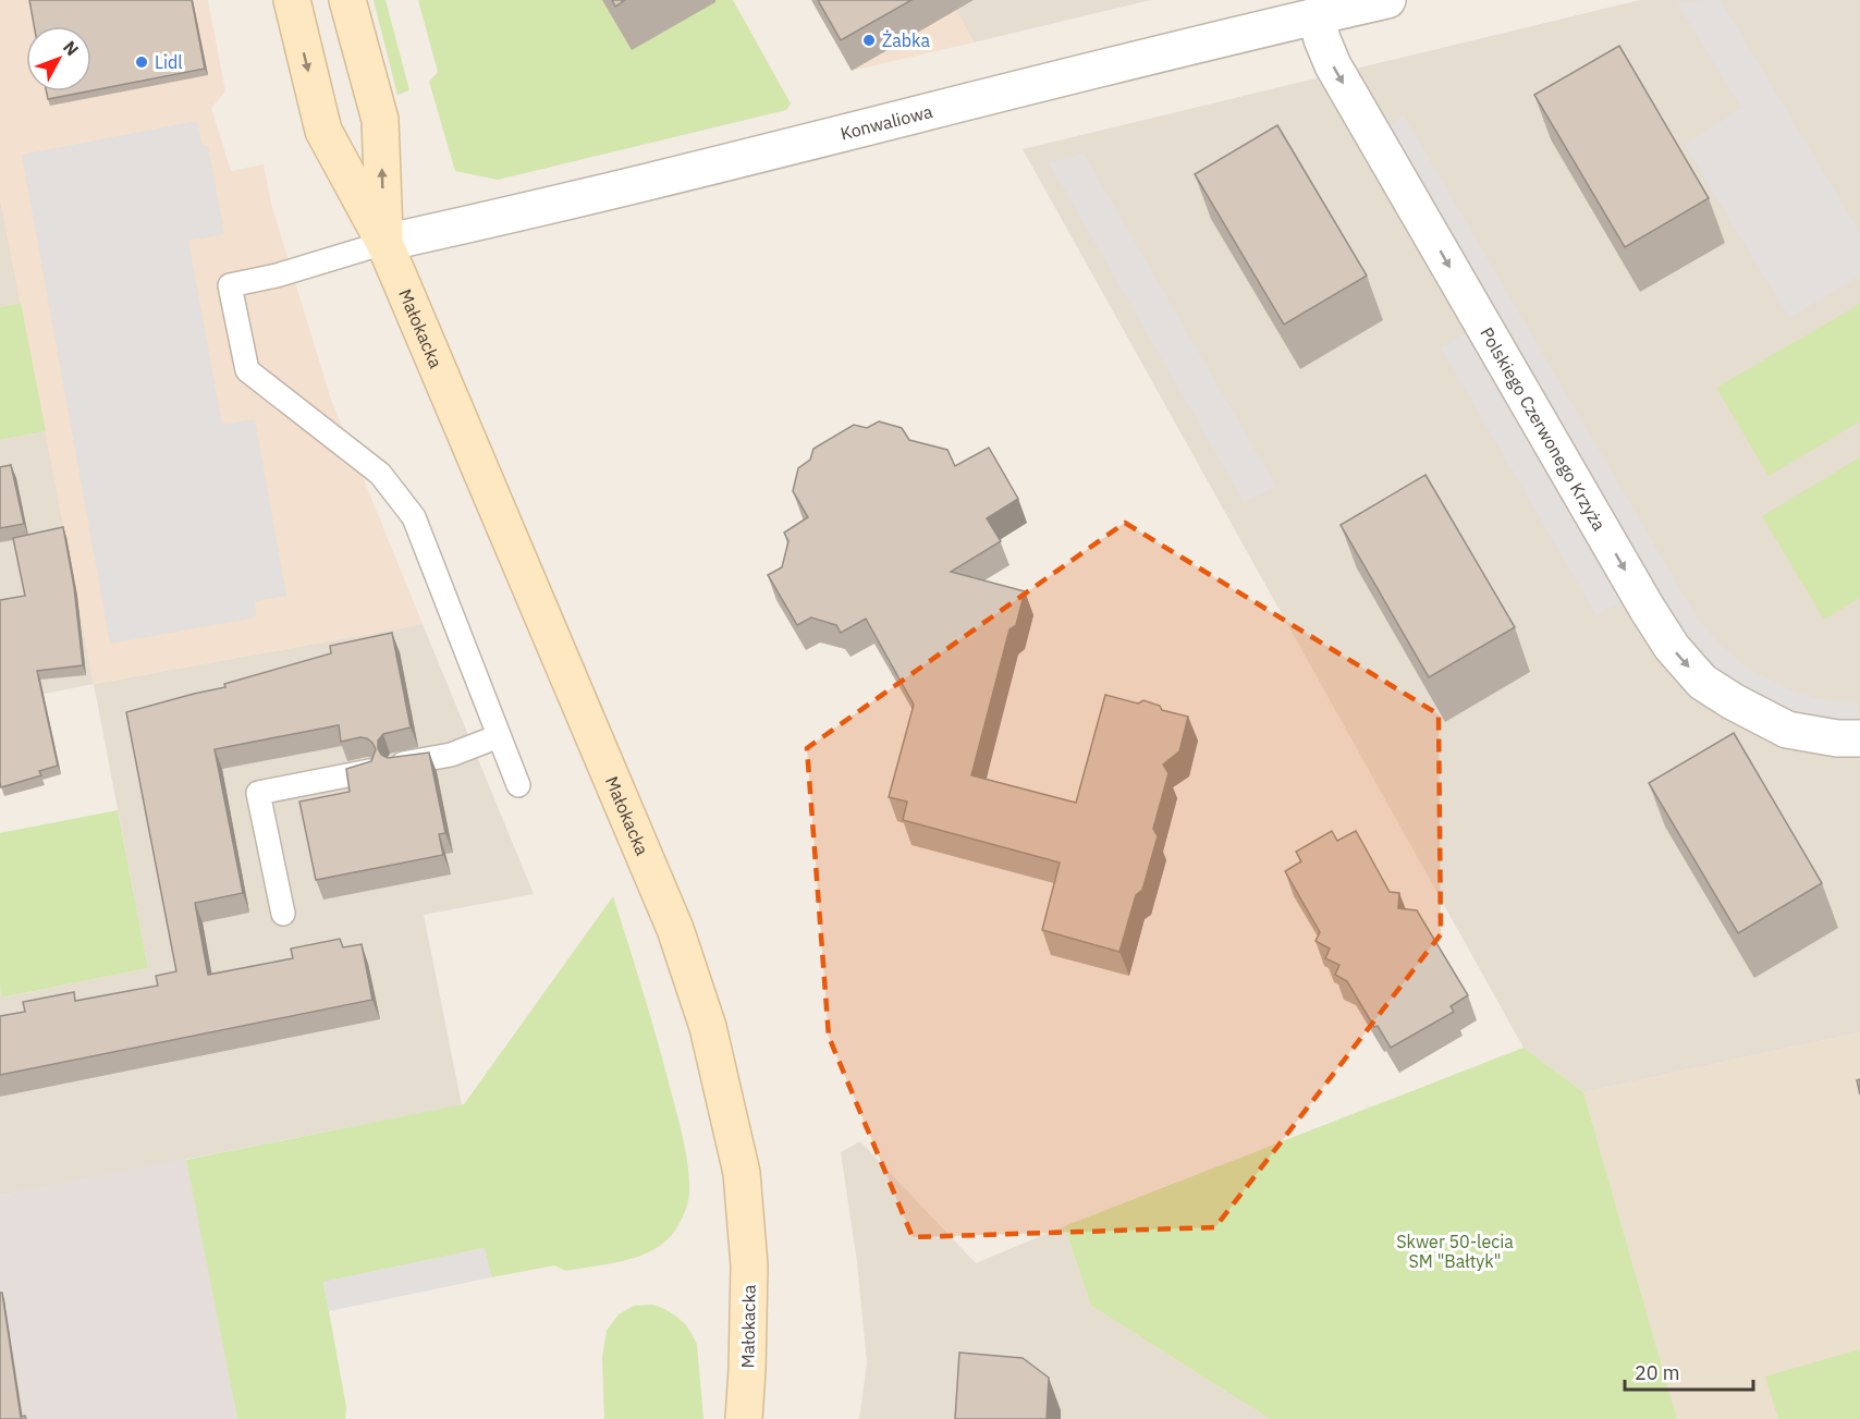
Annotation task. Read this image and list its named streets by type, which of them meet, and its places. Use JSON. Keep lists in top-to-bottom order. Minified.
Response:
{"streets":{"main road":["Małokacka"],"street":["Konwaliowa","Polskiego Czerwonego Krzyża"]},"crossings":[["Konwaliowa","Małokacka"],["Konwaliowa","Polskiego Czerwonego Krzyża"]],"one_way":["Polskiego Czerwonego Krzyża"],"parks":["Skwer 50-lecia SM \"Bałtyk\""],"places":["Żabka","Lidl"],"scale_bar":"20 m","north":"top right"}
